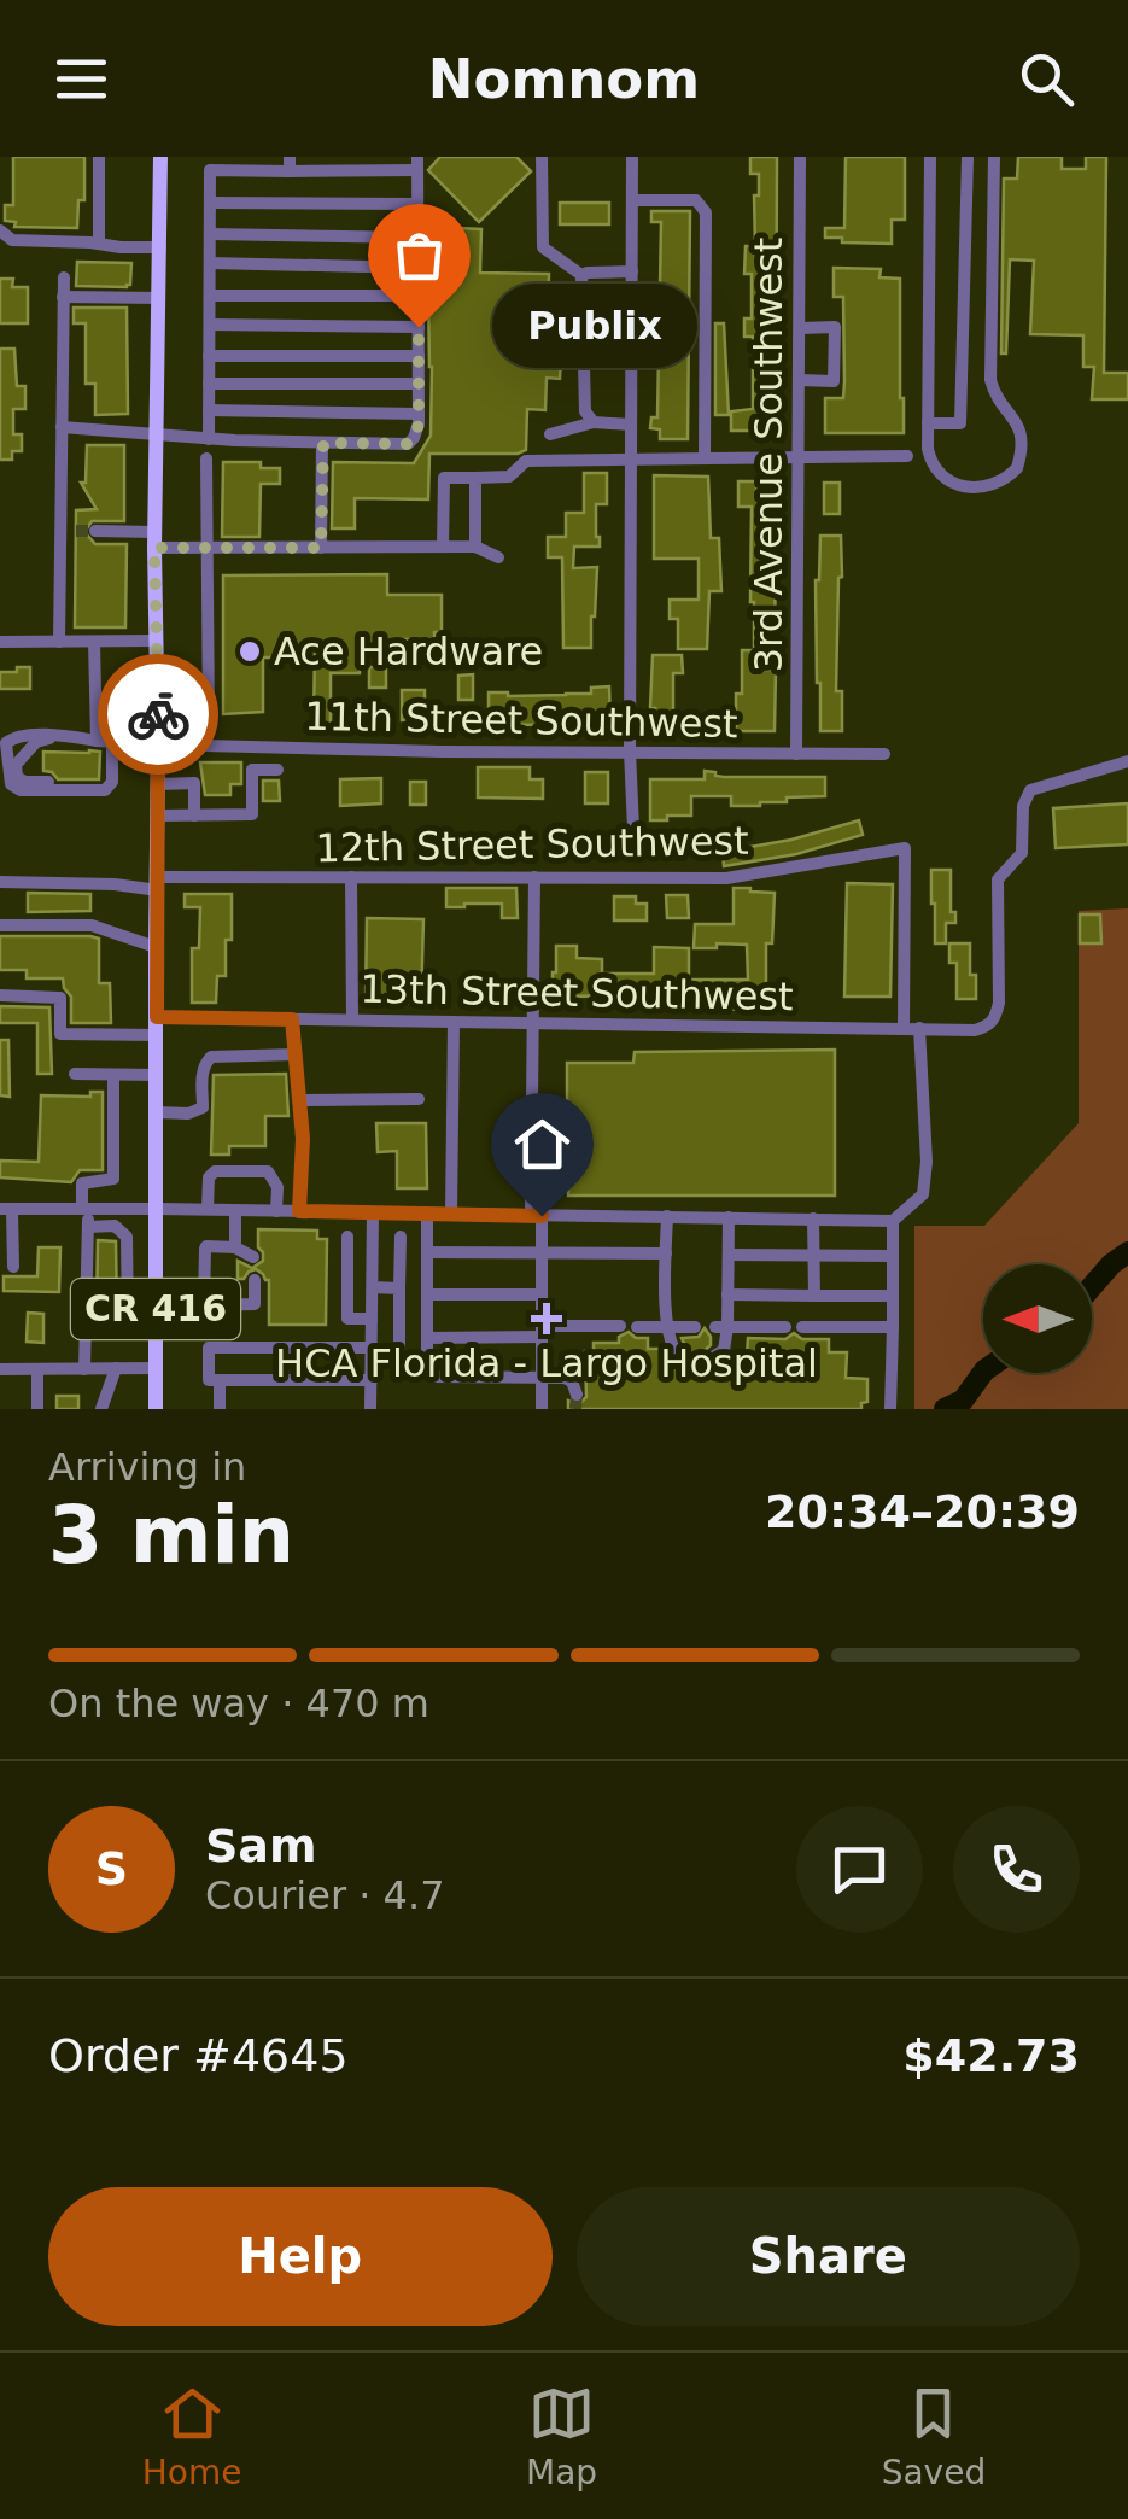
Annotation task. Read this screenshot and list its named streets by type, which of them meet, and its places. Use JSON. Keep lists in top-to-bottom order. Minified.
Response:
{"streets":{"main road":["CR 416"],"street":["3rd Avenue Southwest","11th Street Southwest","12th Street Southwest","13th Street Southwest"]},"crossings":[["3rd Avenue Southwest","11th Street Southwest"],["11th Street Southwest","CR 416"],["12th Street Southwest","13th Street Southwest"],["12th Street Southwest","CR 416"],["13th Street Southwest","CR 416"]],"places":{"other":["Publix","Ace Hardware"],"health":["HCA Florida - Largo Hospital"]},"north":"left","page":{"header":"Nomnom","bubble":"Publix","heading":["3 min","Arriving in","20:34–20:39"],"panel":["Sam","Courier · 4.7","Order #4645","$42.73"],"bar":"On the way · 470 m","round":"S","buttons":["Help","Share"],"tabs":["Home","Map","Saved"]}}
